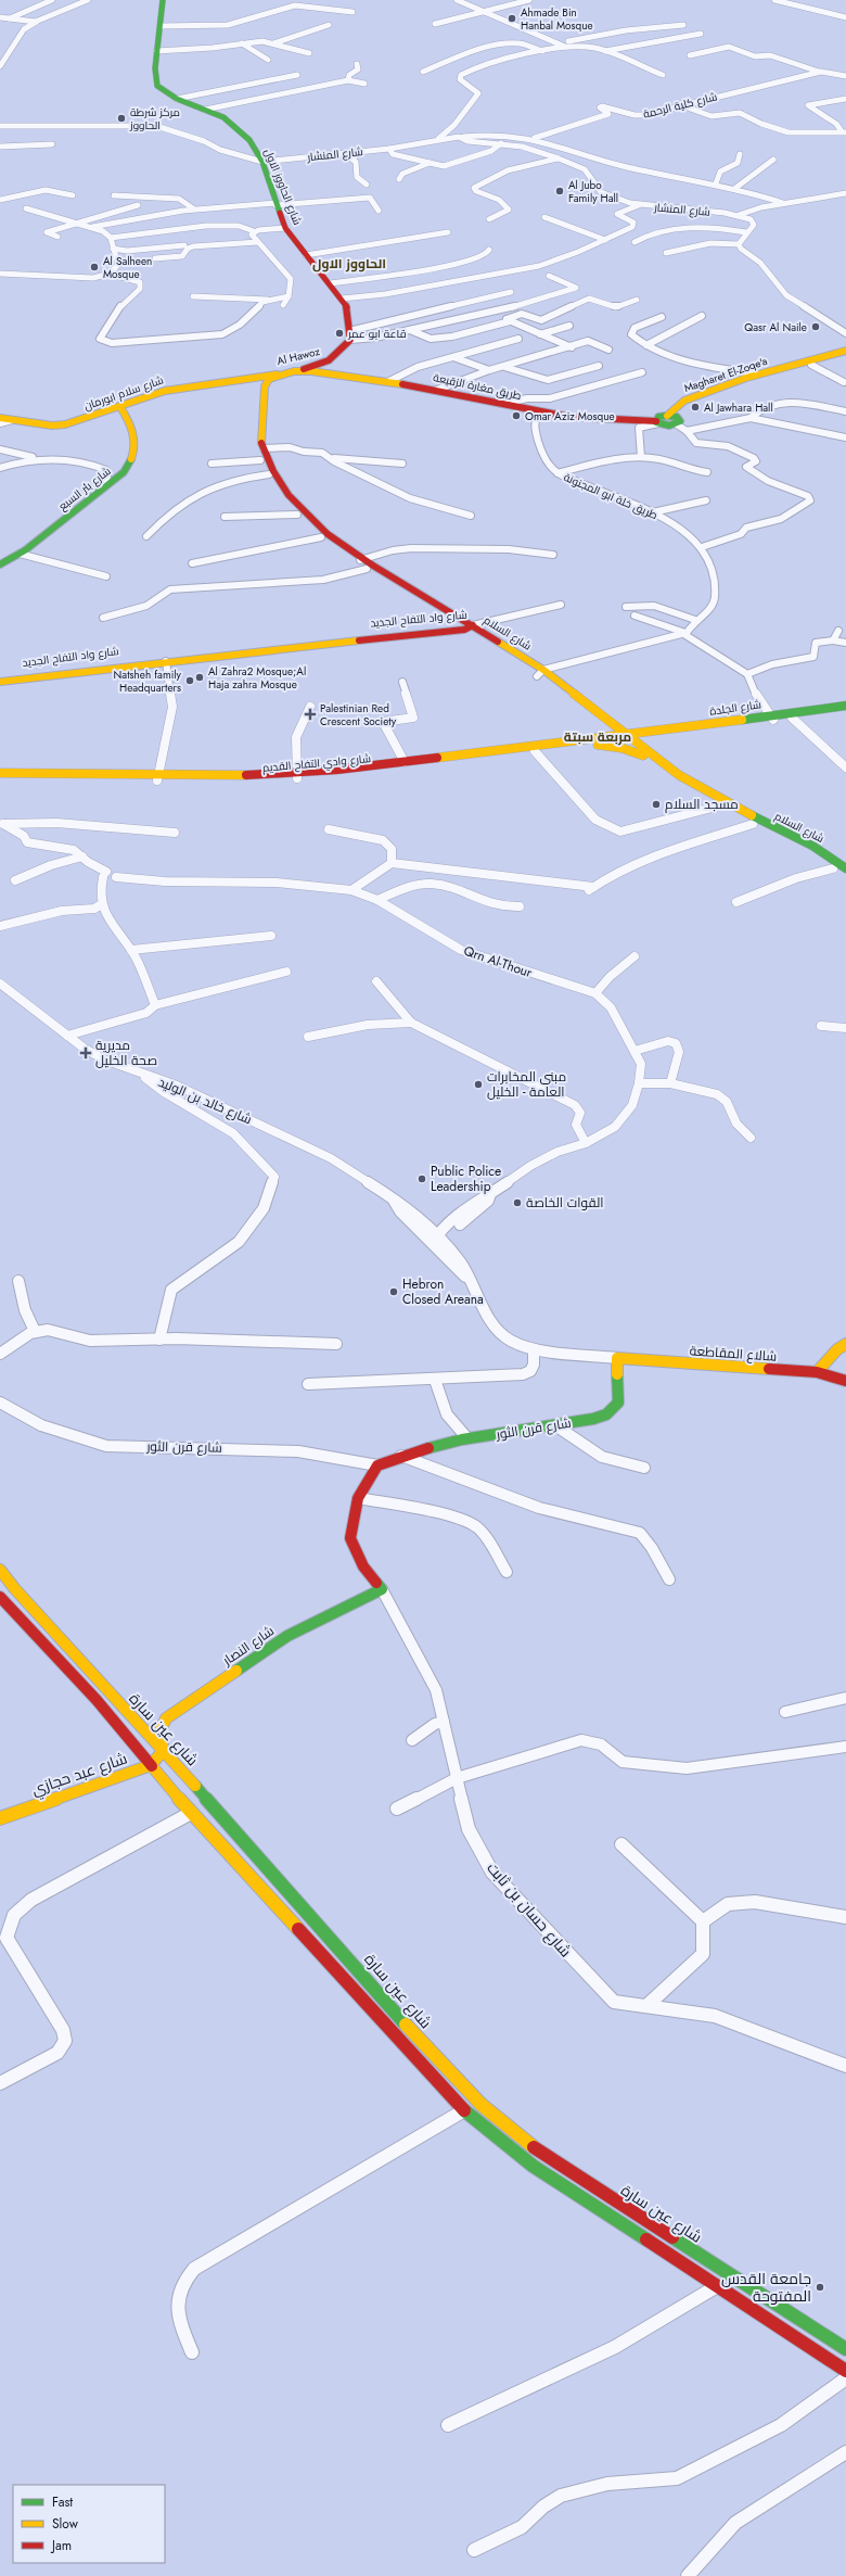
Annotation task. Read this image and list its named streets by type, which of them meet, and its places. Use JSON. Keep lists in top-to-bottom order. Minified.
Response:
{"streets":{"main road":["شارع الحاووز الاول","Al Hawoz","Magharet El-Zoqe'a","طريق مغارة الزقيعة","شارع سلام ابورمان","شارع بئر السبع","شارع واد التفاح الجديد","شارع السلام","شارع الجلدة","شارع وادي التفاح القديم","شالاع المقاطعة","شارع قرن الثور","شارع النصار","شارع عين سارة","شارع عبد حجازي","شارع حسان بن ثابت"],"street":["شارع كلية الرحمة","شارع المنشار","طريق خلة ابو المجنونة","Qrn Al-Thour","شارع خالد بن الوليد"]},"crossings":[["شارع كلية الرحمة","شارع المنشار"],["شارع المنشار","شارع الحاووز الاول"],["شارع الحاووز الاول","Al Hawoz"],["Al Hawoz","طريق مغارة الزقيعة"],["Al Hawoz","شارع سلام ابورمان"],["Al Hawoz","شارع السلام"],["طريق مغارة الزقيعة","طريق خلة ابو المجنونة"],["طريق مغارة الزقيعة","شارع السلام"],["شارع سلام ابورمان","شارع بئر السبع"],["شارع سلام ابورمان","شارع السلام"],["شارع واد التفاح الجديد","شارع السلام"],["شارع السلام","شارع الجلدة"],["شارع السلام","شارع وادي التفاح القديم"],["شارع الجلدة","شارع وادي التفاح القديم"],["Qrn Al-Thour","شارع خالد بن الوليد"],["شالاع المقاطعة","شارع قرن الثور"],["شارع قرن الثور","شارع حسان بن ثابت"],["شارع النصار","شارع عين سارة"],["شارع النصار","شارع عبد حجازي"],["شارع النصار","شارع حسان بن ثابت"],["شارع عين سارة","شارع عبد حجازي"]],"districts":["الحاووز الاول","مربعة سبتة"],"places":{"other":["Ahmade Bin Hanbal Mosque","مركز شرطة الحاووز","Al Jubo Family Hall","Al Salheen Mosque","Qasr Al Naile","قاعة ابو عمر","Al Jawhara Hall","Omar Aziz Mosque","Al Zahra2 Mosque;Al Haja zahra Mosque","Natsheh family Headquarters","مسجد السلام","مبنى المخابرات العامة - الخليل","Public Police Leadership","القوات الخاصة","Hebron Closed Areana","جامعة القدس المفتوحة"],"health":["Palestinian Red Crescent Society","مديرية صحة الخليل"]},"legend":["Fast","Slow","Jam"]}
